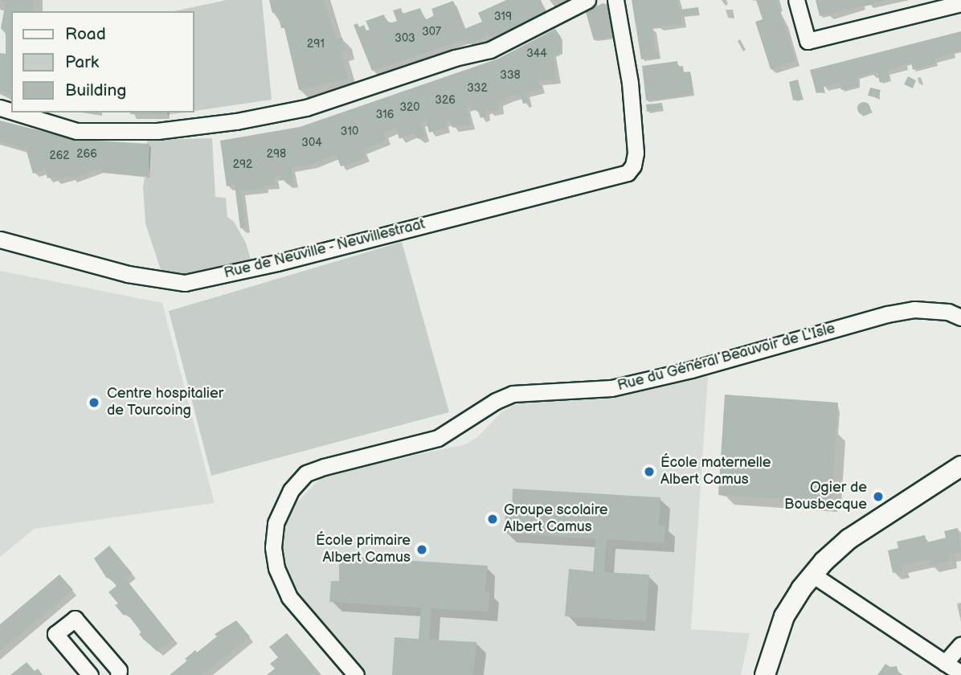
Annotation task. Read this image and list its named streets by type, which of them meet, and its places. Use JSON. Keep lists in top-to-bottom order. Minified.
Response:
{"streets":{"street":["Rue de Neuville - Neuvillestraat","Rue du Général Beauvoir de L'Isle"]},"places":["Centre hospitalier de Tourcoing","École maternelle Albert Camus","Ogier de Bousbecque","Groupe scolaire Albert Camus","École primaire Albert Camus"],"house_numbers":["319","307","303","291","344","338","332","326","320","316","310","304","266","298","262","292"],"legend":["Road","Park","Building"]}
